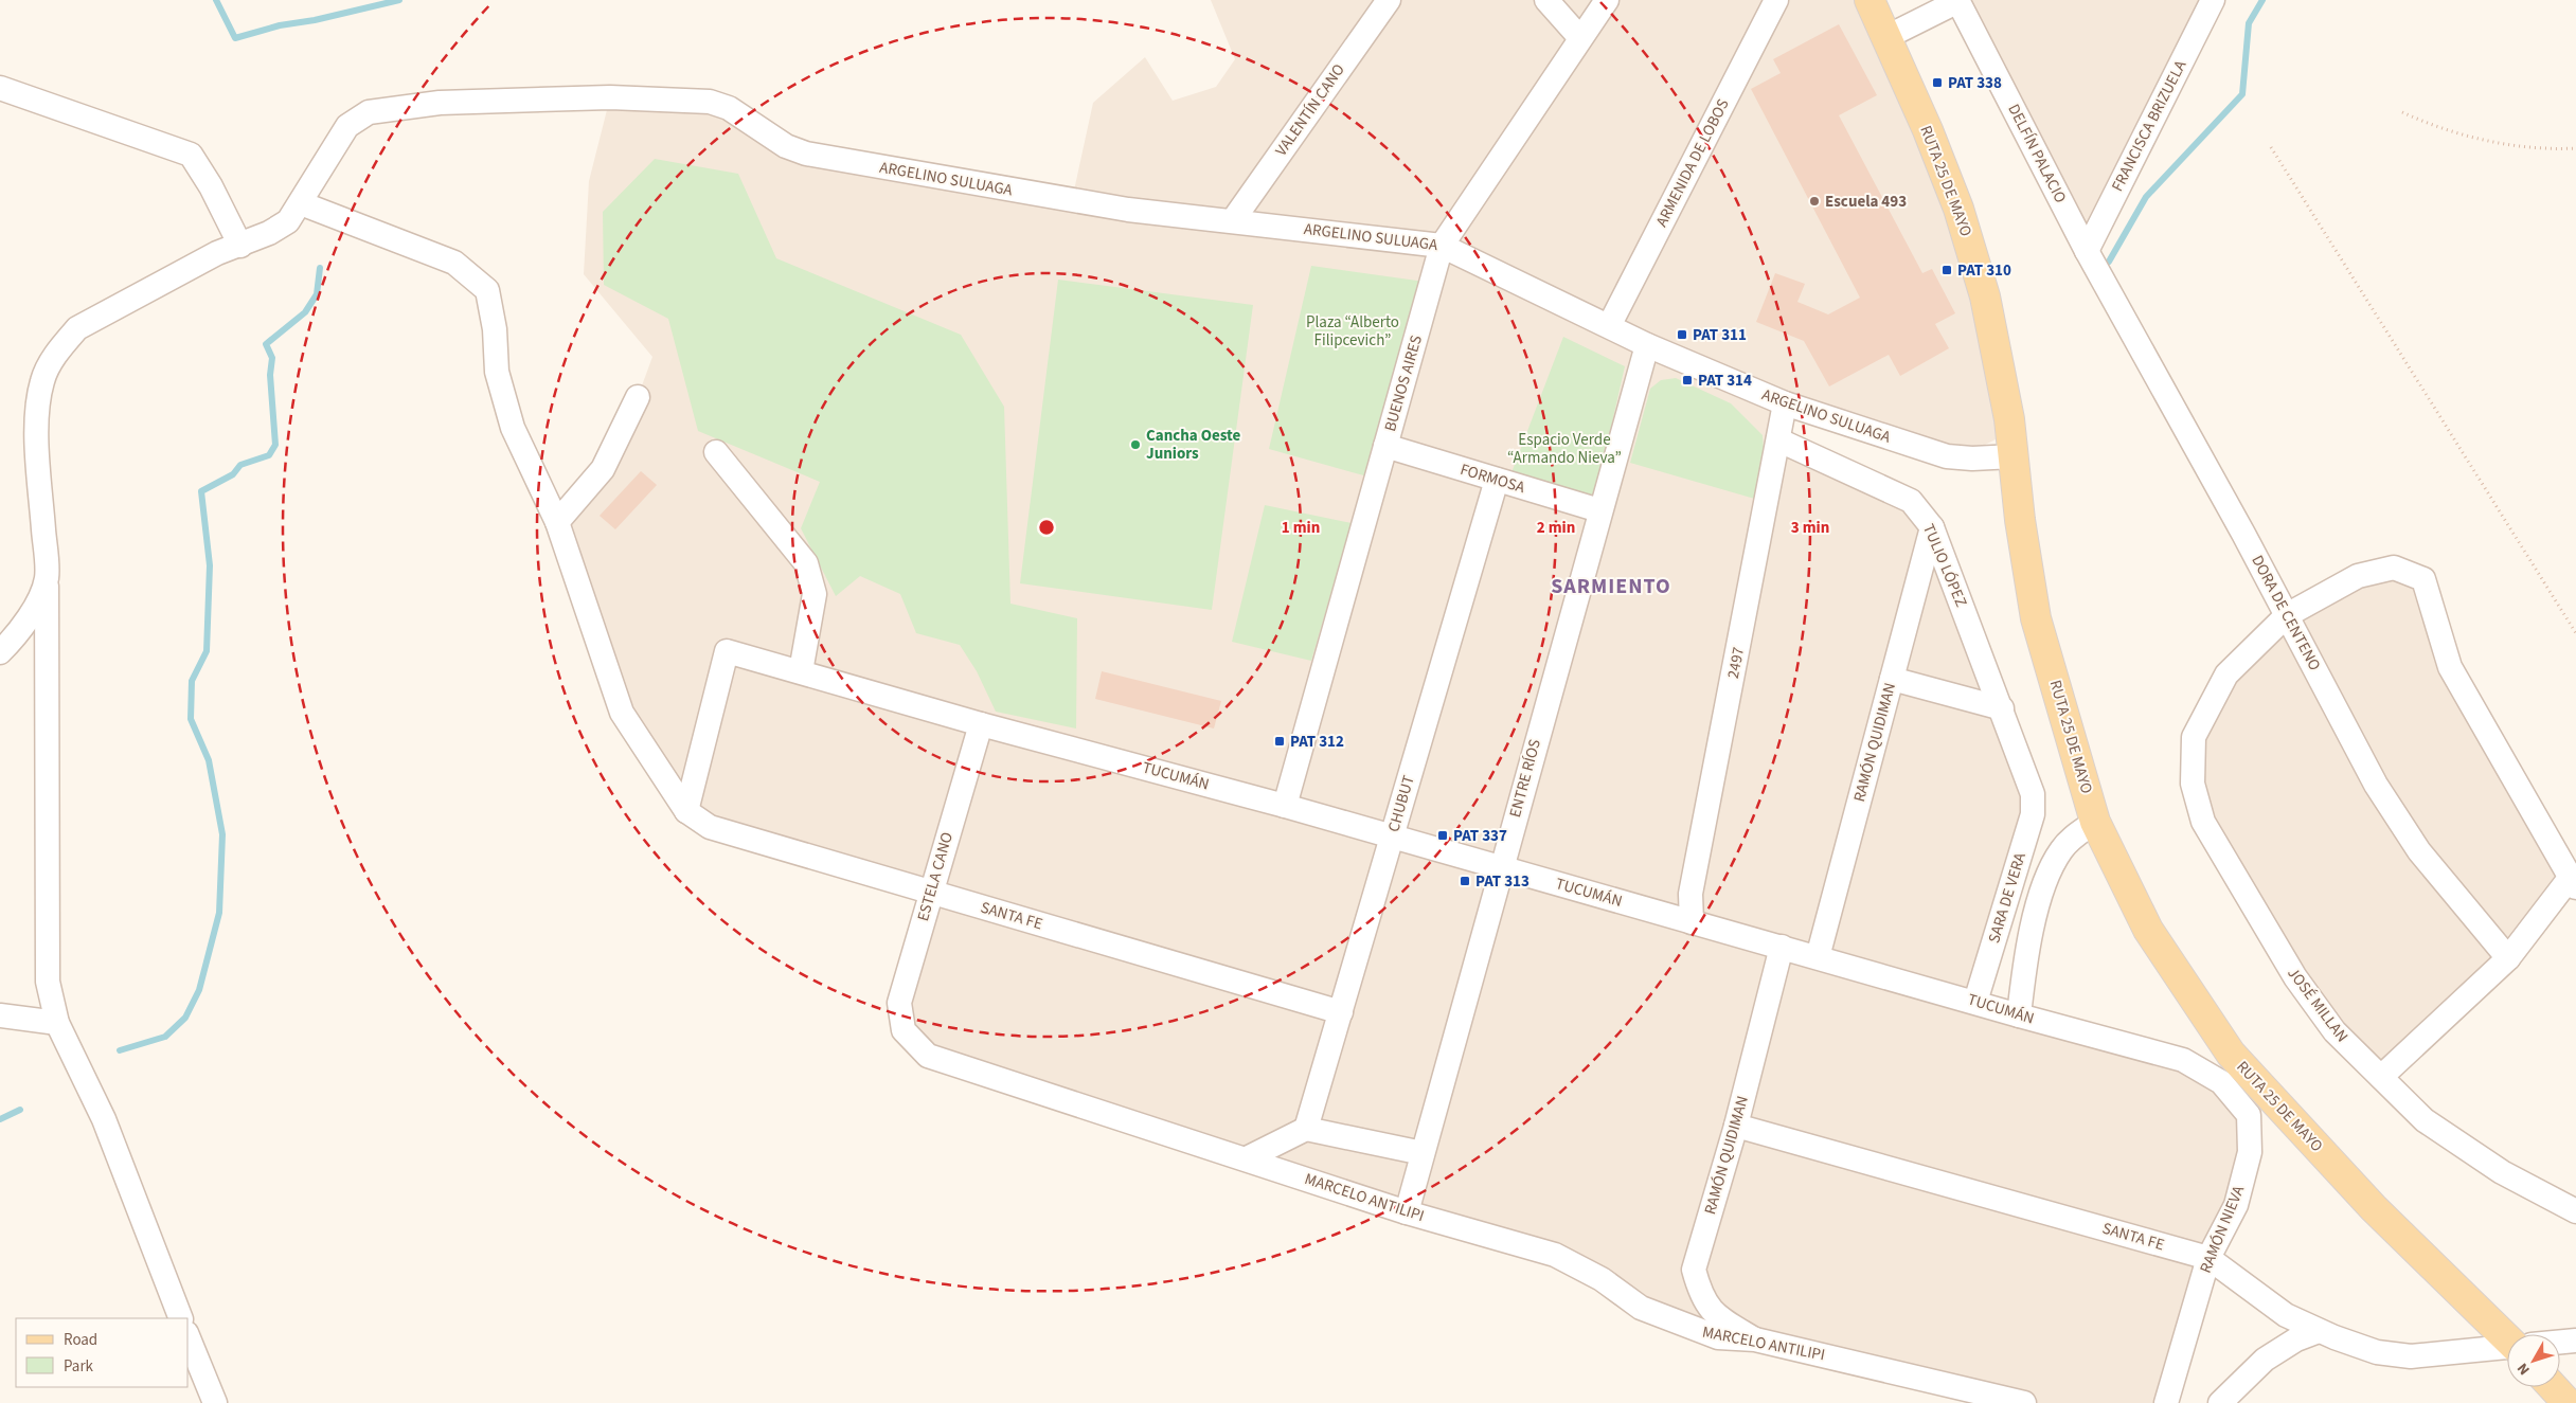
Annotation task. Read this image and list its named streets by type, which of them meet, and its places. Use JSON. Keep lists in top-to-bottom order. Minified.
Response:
{"streets":{"main road":["RUTA 25 DE MAYO"],"street":["VALENTÍN CANO","FRANCISCA BRIZUELA","DELFÍN PALACIO","ARMENIDA DE LOBOS","ARGELINO SULUAGA","BUENOS AIRES","FORMOSA","TULIO LÓPEZ","DORA DE CENTENO","2497","RAMÓN QUIDIMAN","TUCUMÁN","ENTRE RÍOS","CHUBUT","ESTELA CANO","SARA DE VERA","SANTA FE","JOSÉ MILLAN","MARCELO ANTILIPI","RAMÓN NIEVA"]},"crossings":[["VALENTÍN CANO","ARGELINO SULUAGA"],["FRANCISCA BRIZUELA","DELFÍN PALACIO"],["FRANCISCA BRIZUELA","DORA DE CENTENO"],["DELFÍN PALACIO","DORA DE CENTENO"],["ARMENIDA DE LOBOS","ARGELINO SULUAGA"],["ARGELINO SULUAGA","RUTA 25 DE MAYO"],["ARGELINO SULUAGA","BUENOS AIRES"],["ARGELINO SULUAGA","2497"],["ARGELINO SULUAGA","ENTRE RÍOS"],["BUENOS AIRES","FORMOSA"],["BUENOS AIRES","TUCUMÁN"],["FORMOSA","ENTRE RÍOS"],["FORMOSA","CHUBUT"],["TULIO LÓPEZ","2497"],["TULIO LÓPEZ","RAMÓN QUIDIMAN"],["TULIO LÓPEZ","SARA DE VERA"],["DORA DE CENTENO","JOSÉ MILLAN"],["2497","TUCUMÁN"],["RAMÓN QUIDIMAN","TUCUMÁN"],["RAMÓN QUIDIMAN","SANTA FE"],["RAMÓN QUIDIMAN","MARCELO ANTILIPI"],["TUCUMÁN","ENTRE RÍOS"],["TUCUMÁN","CHUBUT"],["TUCUMÁN","ESTELA CANO"],["TUCUMÁN","SARA DE VERA"],["TUCUMÁN","SANTA FE"],["TUCUMÁN","RAMÓN NIEVA"],["ENTRE RÍOS","MARCELO ANTILIPI"],["CHUBUT","SANTA FE"],["ESTELA CANO","SANTA FE"],["ESTELA CANO","MARCELO ANTILIPI"],["SANTA FE","RAMÓN NIEVA"]],"districts":["SARMIENTO"],"parks":["Plaza “Alberto Filipcevich”","Espacio Verde “Armando Nieva”"],"places":{"transit":["PAT 338","PAT 310","PAT 311","PAT 314","PAT 312","PAT 337","PAT 313"],"other":["Escuela 493","Cancha Oeste Juniors"]},"legend":["Road","Park"],"north":"bottom left","rings":["1 min","2 min","3 min"]}
